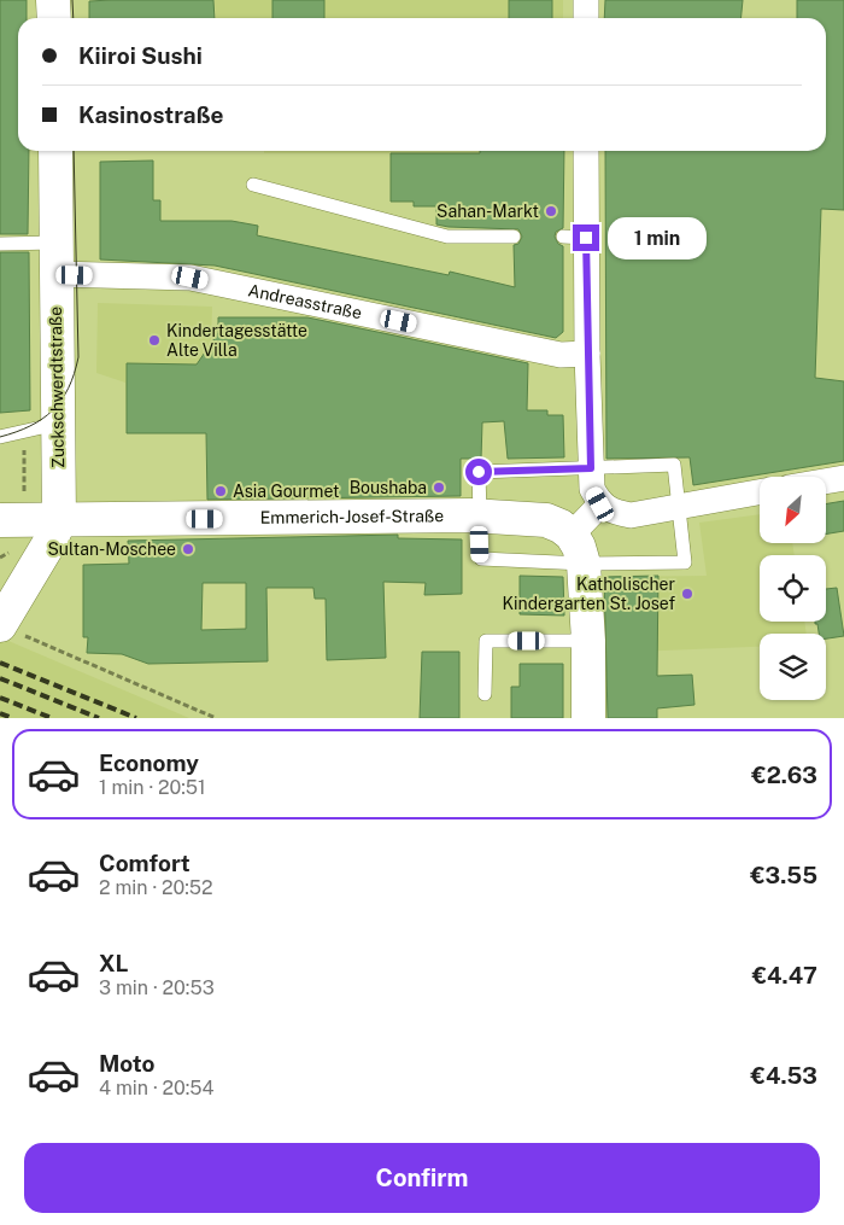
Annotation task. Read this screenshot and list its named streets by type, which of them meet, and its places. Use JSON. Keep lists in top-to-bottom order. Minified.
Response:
{"streets":{"main road":["Zuckschwerdtstraße","Emmerich-Josef-Straße"],"street":["Andreasstraße"]},"crossings":[["Andreasstraße","Zuckschwerdtstraße"],["Zuckschwerdtstraße","Emmerich-Josef-Straße"]],"places":["Sahan-Markt","Kindertagesstätte Alte Villa","Boushaba","Asia Gourmet","Sultan-Moschee","Katholischer Kindergarten St. Josef"],"north":"bottom left","page":{"banner":["Kiiroi Sushi","Kasinostraße"],"bubble":"1 min","list":[{"name":"Economy","note":"1 min · 20:51","value":"€2.63"},{"name":"Comfort","note":"2 min · 20:52","value":"€3.55"},{"name":"XL","note":"3 min · 20:53","value":"€4.47"},{"name":"Moto","note":"4 min · 20:54","value":"€4.53"}],"buttons":"Confirm"}}
